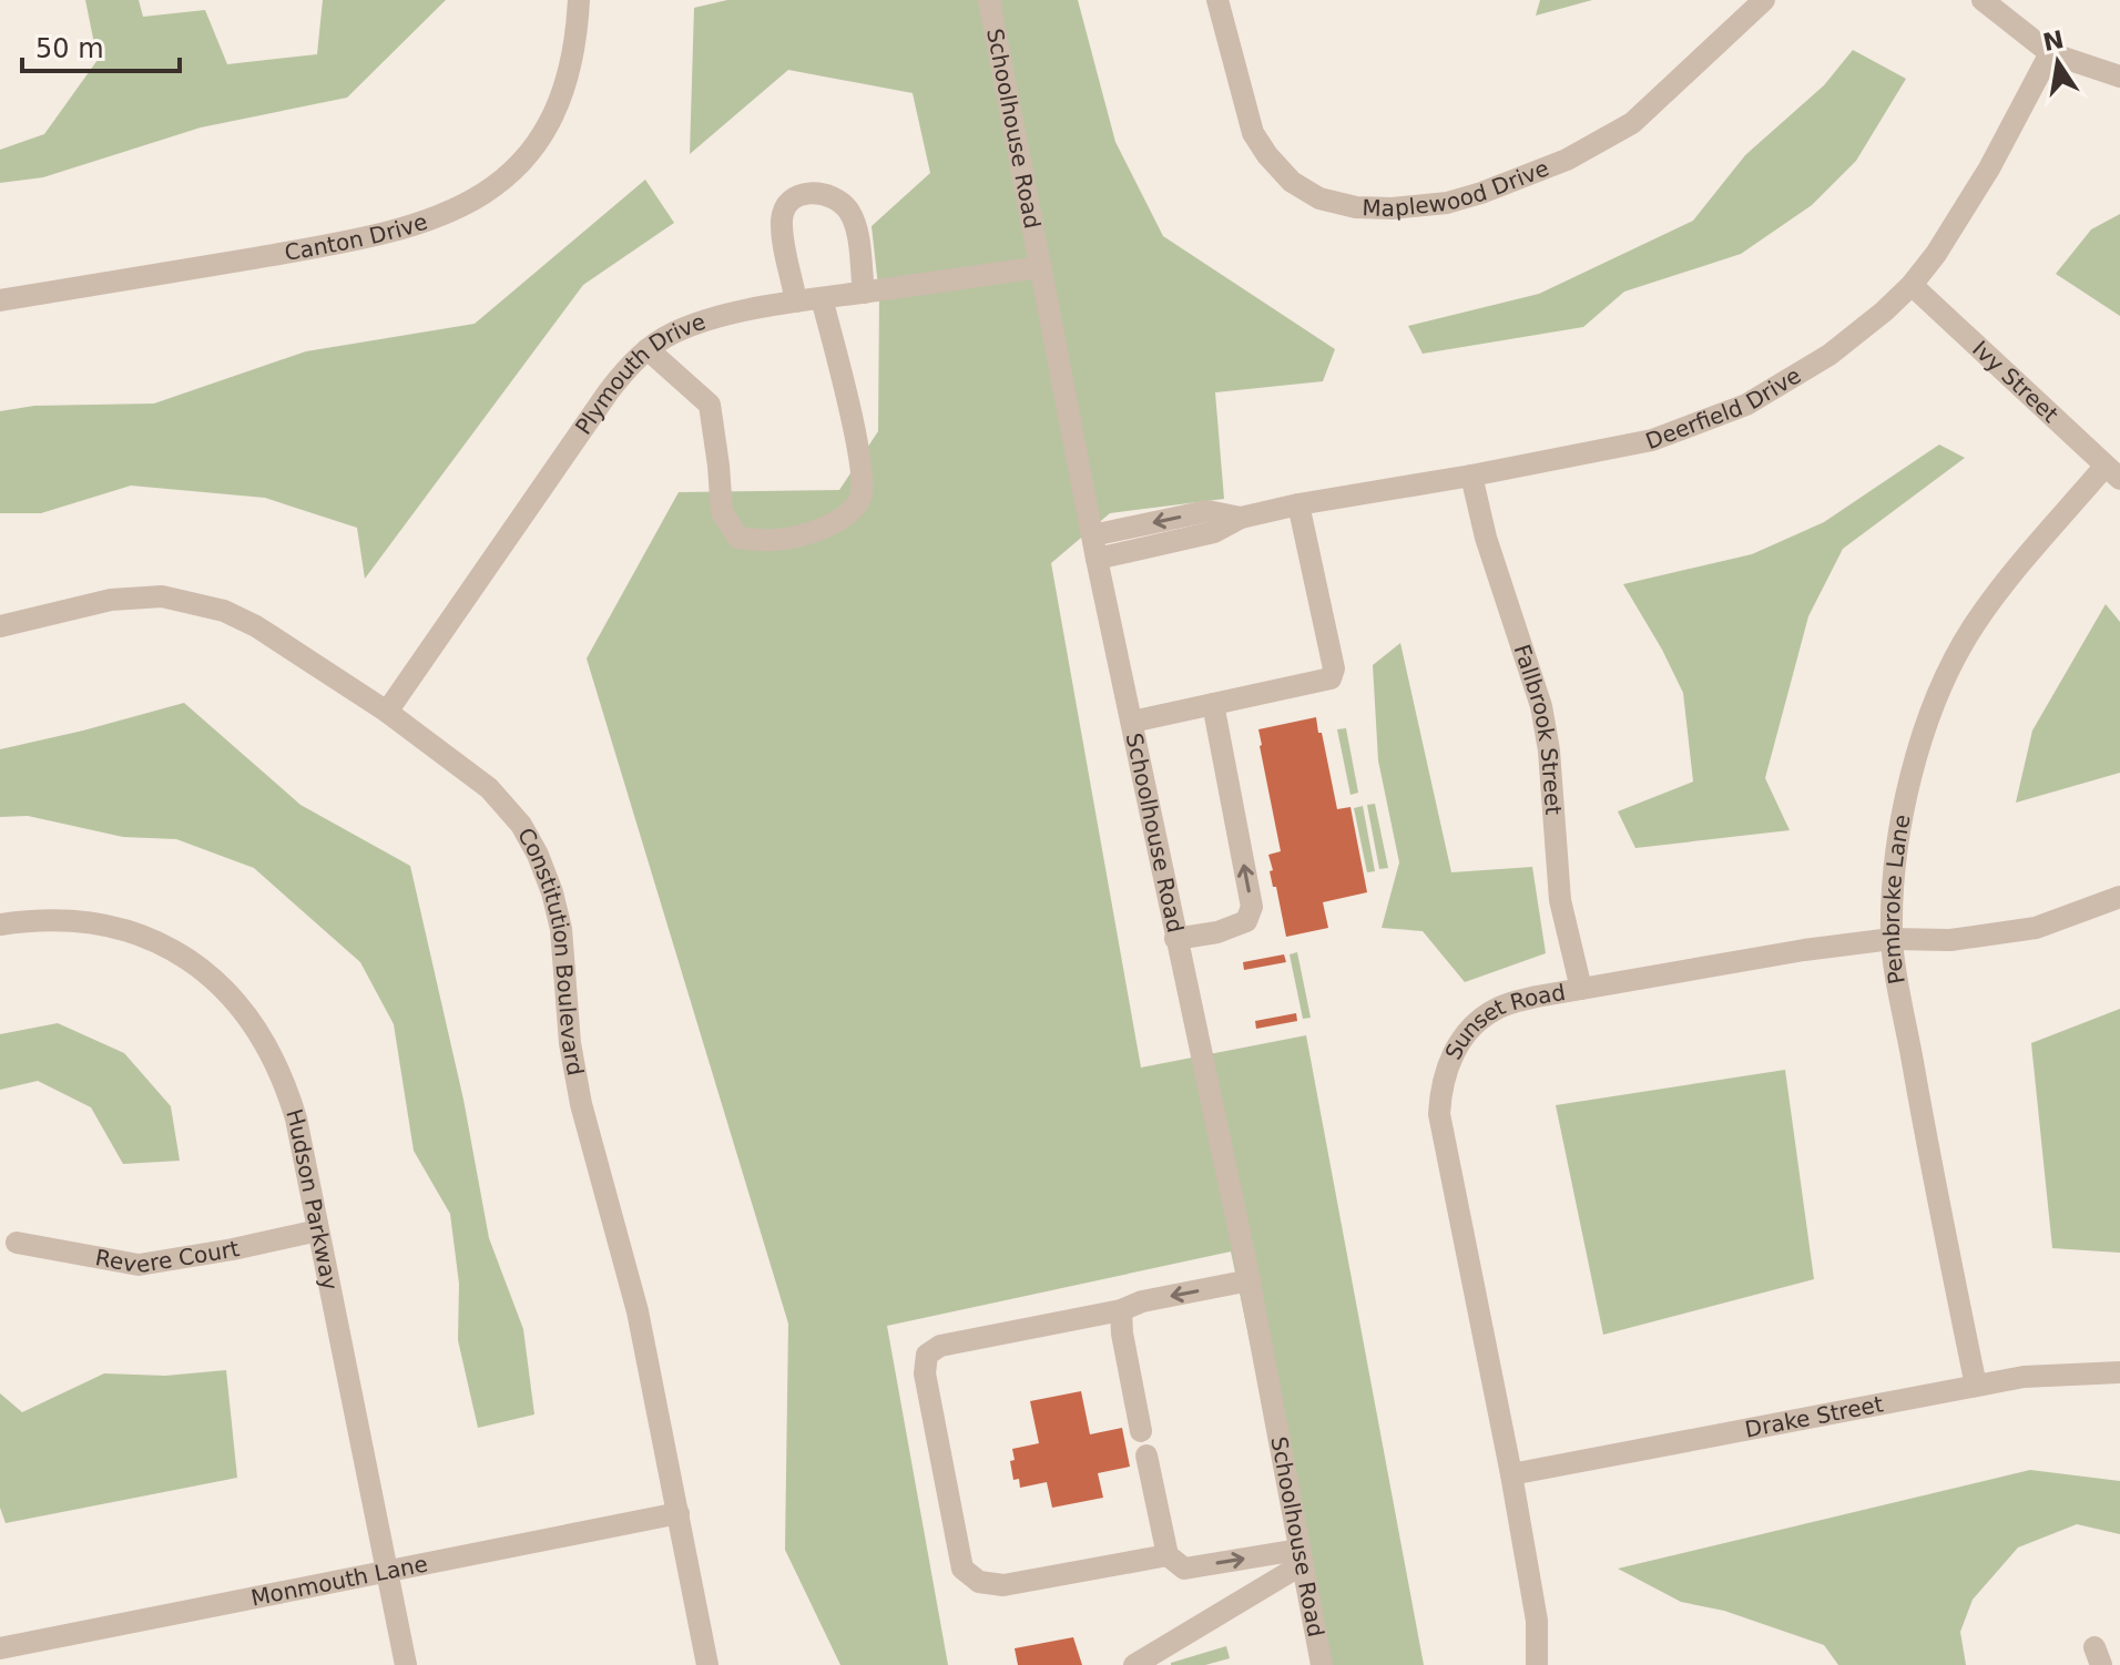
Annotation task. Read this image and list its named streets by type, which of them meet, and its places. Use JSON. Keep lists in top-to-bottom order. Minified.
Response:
{"streets":{"street":["Schoolhouse Road","Maplewood Drive","Canton Drive","Plymouth Drive","Ivy Street","Deerfield Drive","Fallbrook Street","Pembroke Lane","Constitution Boulevard","Sunset Road","Hudson Parkway","Revere Court","Drake Street","Monmouth Lane"]},"crossings":[["Schoolhouse Road","Plymouth Drive"],["Schoolhouse Road","Deerfield Drive"],["Plymouth Drive","Constitution Boulevard"],["Ivy Street","Deerfield Drive"],["Ivy Street","Pembroke Lane"],["Deerfield Drive","Fallbrook Street"],["Fallbrook Street","Sunset Road"],["Pembroke Lane","Sunset Road"],["Pembroke Lane","Drake Street"],["Constitution Boulevard","Monmouth Lane"],["Sunset Road","Drake Street"],["Hudson Parkway","Revere Court"],["Hudson Parkway","Monmouth Lane"]],"scale_bar":"50 m","north":"top"}
